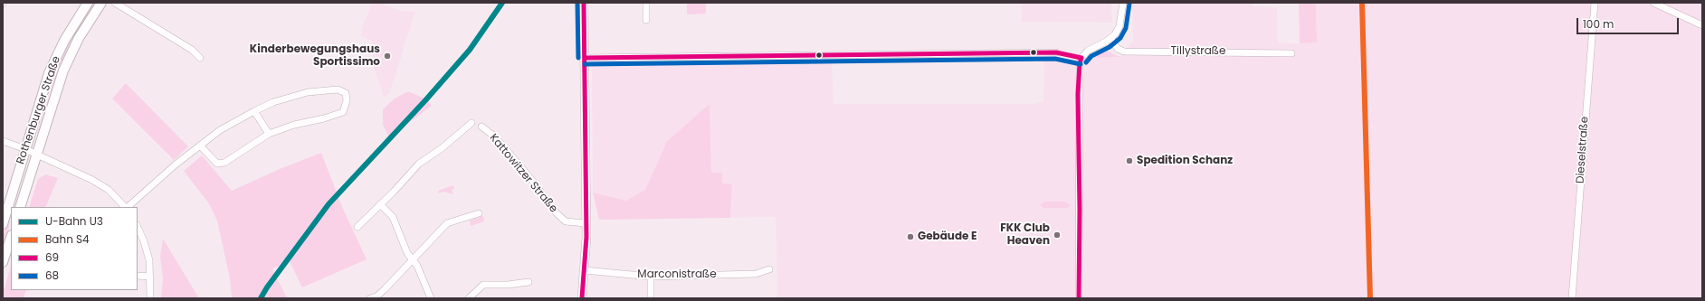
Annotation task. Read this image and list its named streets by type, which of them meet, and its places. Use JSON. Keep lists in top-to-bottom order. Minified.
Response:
{"streets":{"main road":["Rothenburger Straße"],"street":["Tillystraße","Dieselstraße","Kattowitzer Straße","Marconistraße"]},"places":["Kinderbewegungshaus Sportissimo","Spedition Schanz","FKK Club Heaven","Gebäude E"],"lines":["metro line U3","rail line S4","transit line 69","transit line 68"],"legend":["U-Bahn U3","Bahn S4","69","68"],"scale_bar":"100 m"}
